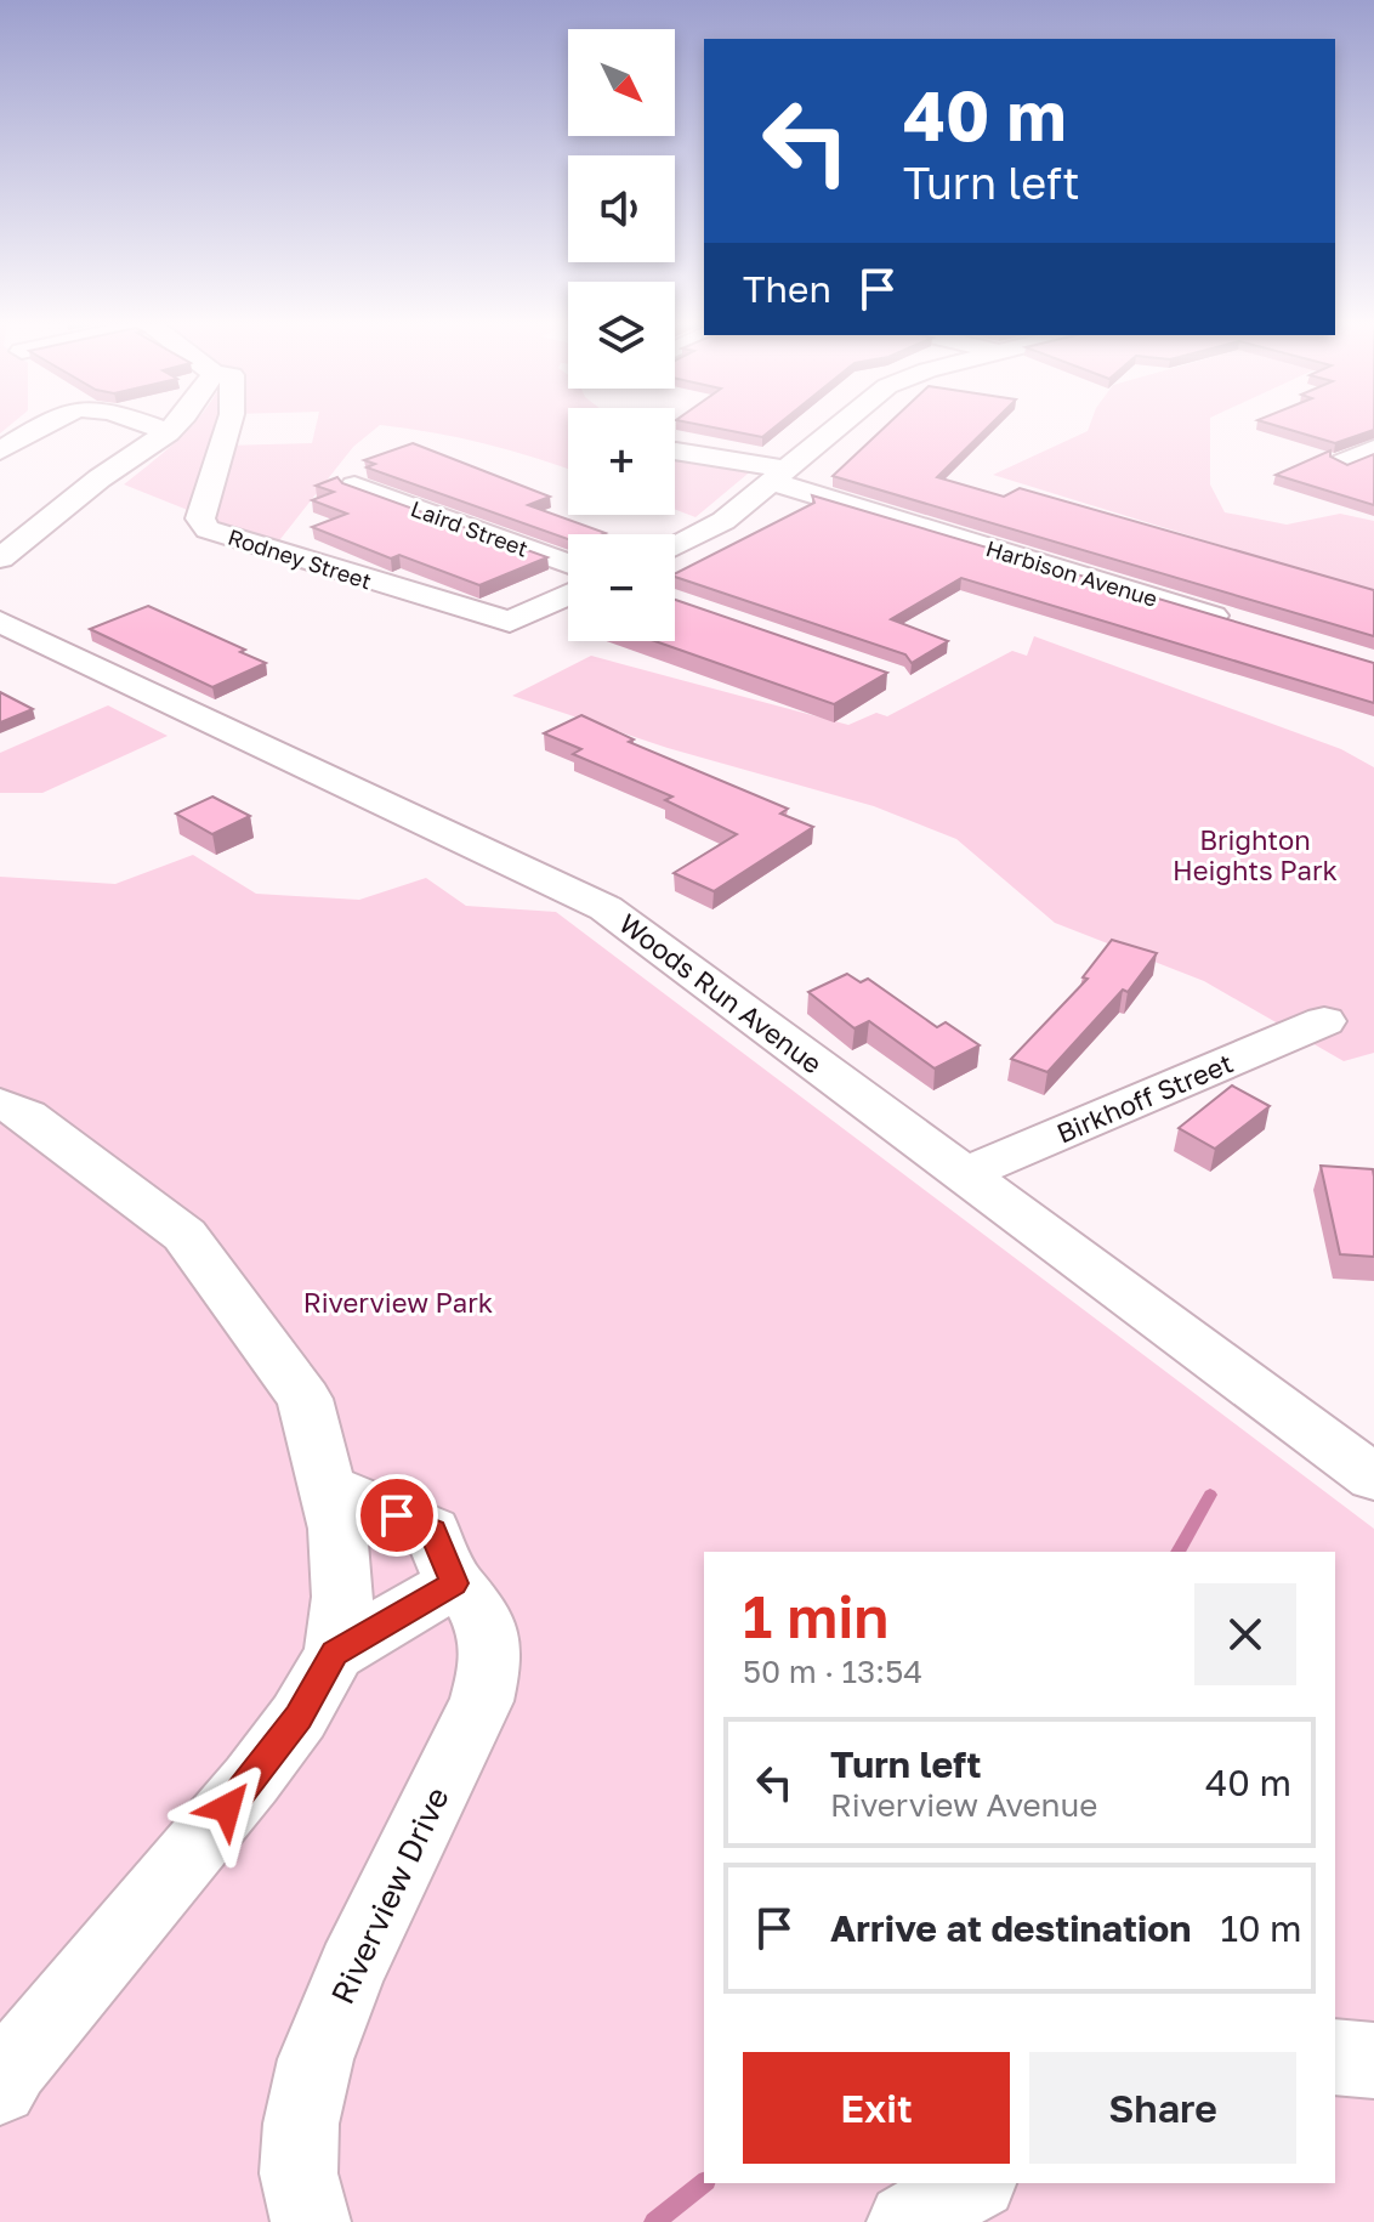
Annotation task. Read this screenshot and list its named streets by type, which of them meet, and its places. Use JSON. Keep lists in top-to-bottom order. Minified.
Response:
{"streets":{"street":["Laird Street","Rodney Street","Harbison Avenue","Woods Run Avenue","Birkhoff Street","Riverview Drive"]},"crossings":[["Woods Run Avenue","Birkhoff Street"]],"parks":["Brighton Heights Park","Riverview Park"],"north":"bottom right","page":{"map_buttons":["+","−"],"turn":["40 m","Turn left"],"then":"Then","heading":["1 min","50 m · 13:54"],"list":[{"name":"Turn left","note":"Riverview Avenue","value":"40 m"},{"name":"Arrive at destination","value":"10 m"}],"buttons":["Exit","Share"]}}
